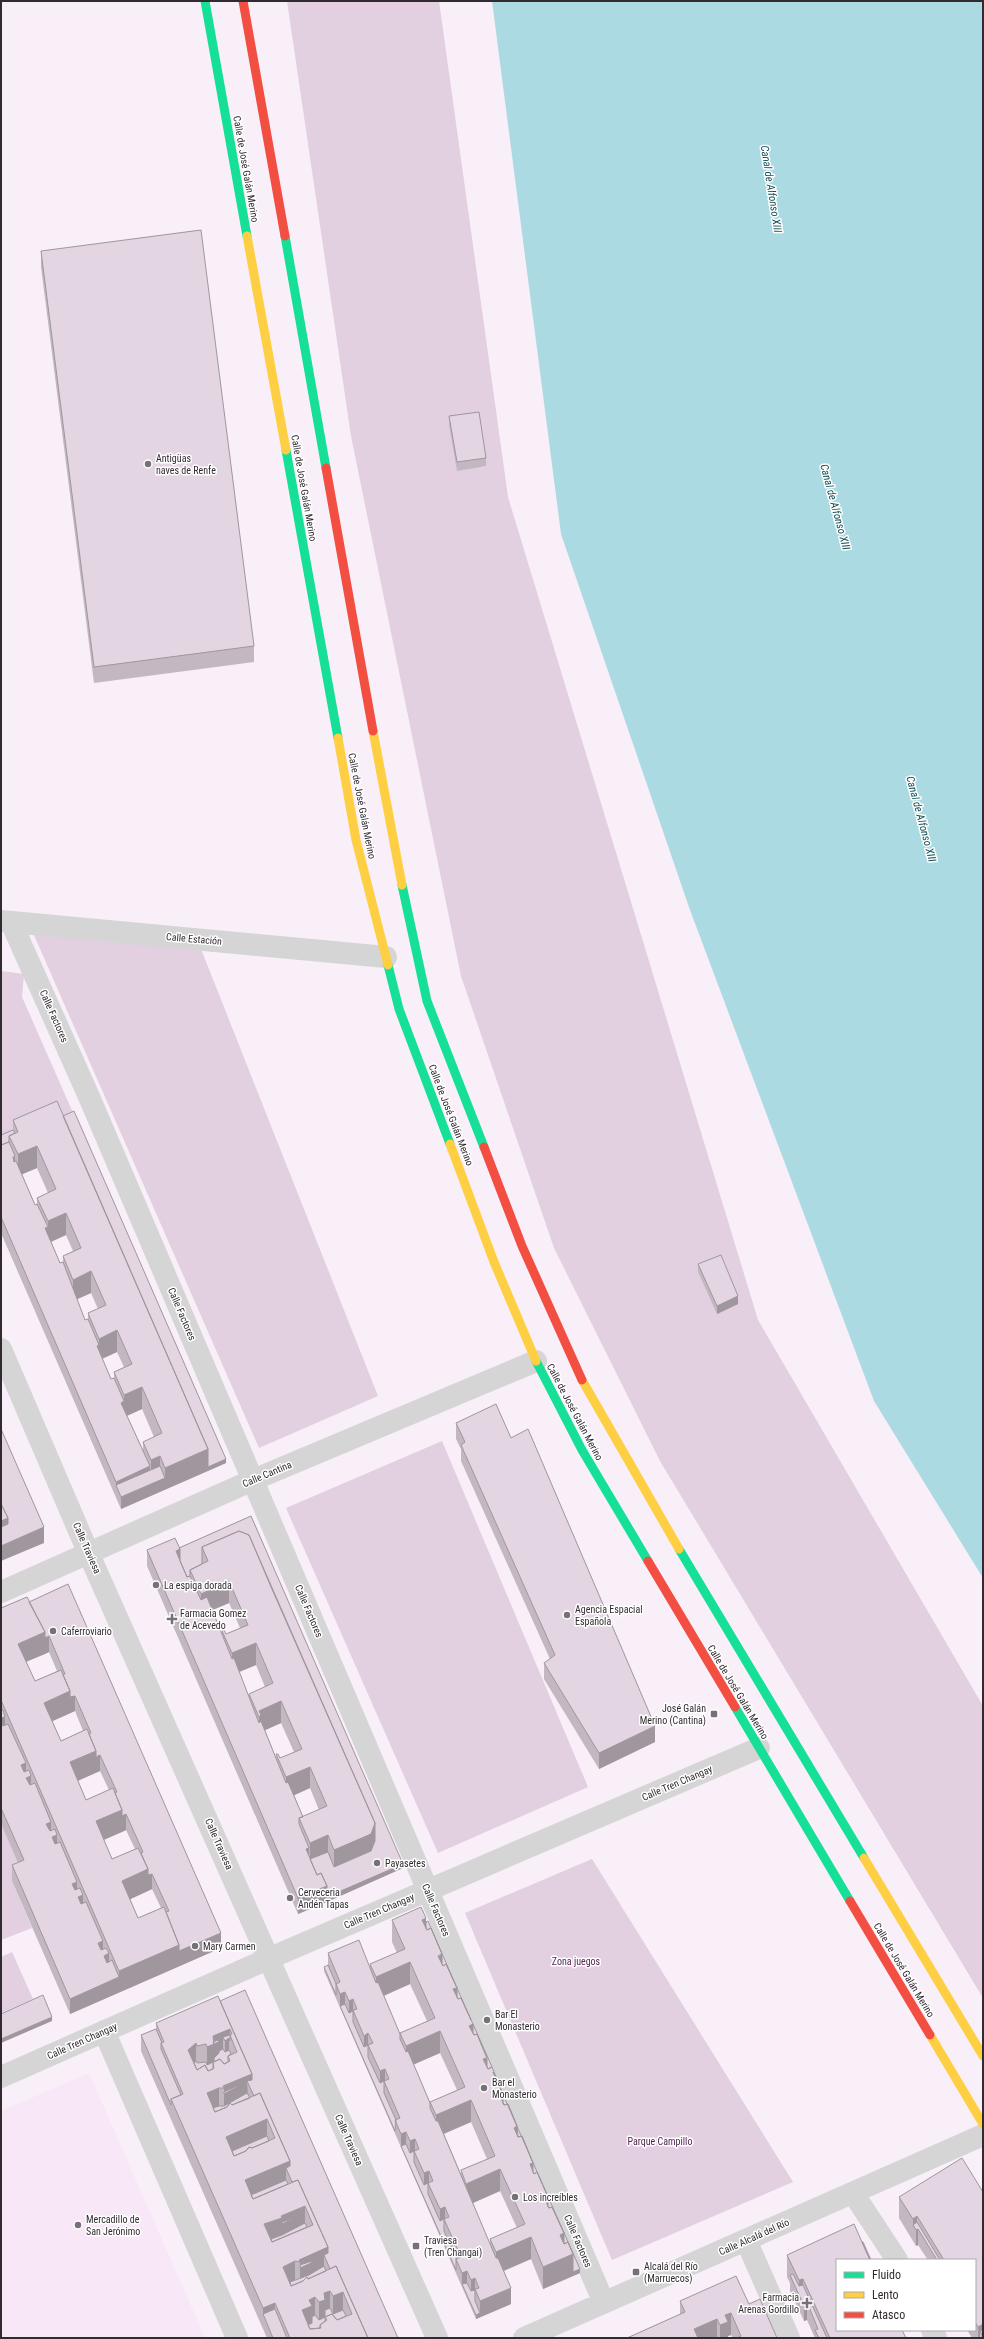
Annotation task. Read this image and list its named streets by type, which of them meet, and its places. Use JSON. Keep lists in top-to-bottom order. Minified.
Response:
{"streets":{"main road":["Calle de José Galán Merino"],"street":["Calle Estación","Calle Factores","Calle Cantina","Calle Traviesa","Calle Tren Changay","Calle Alcalá del Río"]},"crossings":[["Calle de José Galán Merino","Calle Estación"],["Calle de José Galán Merino","Calle Cantina"],["Calle de José Galán Merino","Calle Tren Changay"],["Calle Estación","Calle Factores"],["Calle Factores","Calle Cantina"],["Calle Factores","Calle Tren Changay"],["Calle Factores","Calle Alcalá del Río"],["Calle Cantina","Calle Traviesa"],["Calle Traviesa","Calle Tren Changay"]],"water":["Canal de Alfonso XIII"],"parks":["Zona juegos","Parque Campillo"],"places":{"other":["Antigüas naves de Renfe","La espiga dorada","Agencia Espacial Española","Caferroviario","Payasetes","Cerveceria Andén Tapas","Mary Carmen","Bar El Monasterio","Bar el Monasterio","Los increíbles","Mercadillo de San Jerónimo"],"health":["Farmacia Gomez de Acevedo","Farmacia Arenas Gordillo"],"transit":["José Galán Merino (Cantina)","Traviesa (Tren Changai)","Alcalá del Río (Marruecos)"]},"legend":["Fluido","Lento","Atasco"]}
